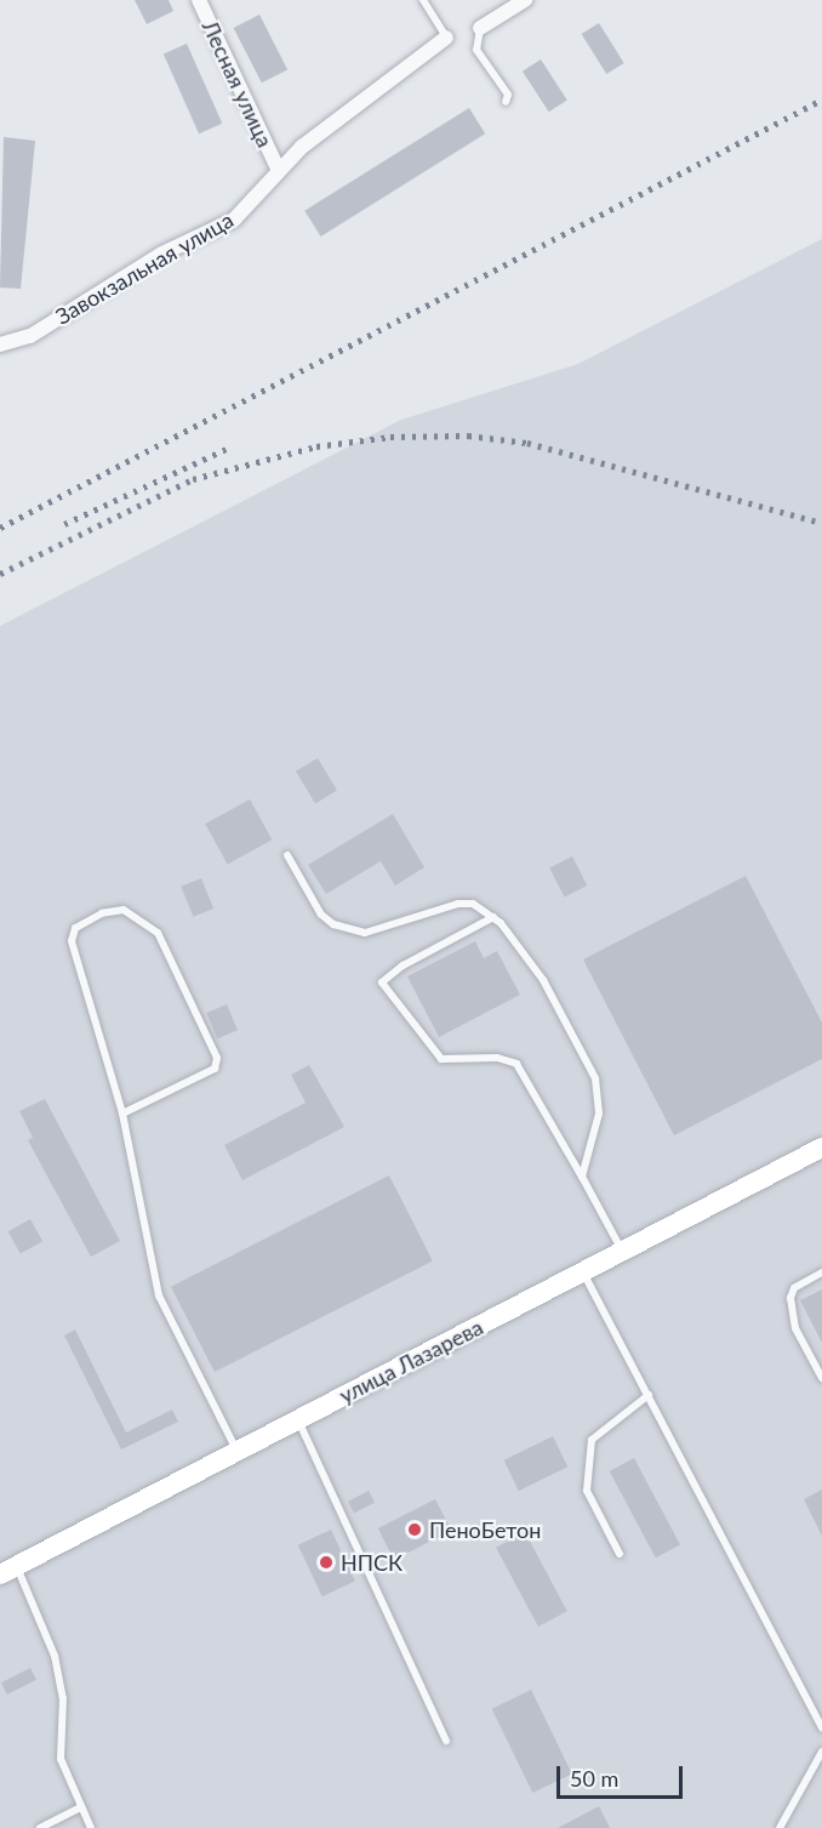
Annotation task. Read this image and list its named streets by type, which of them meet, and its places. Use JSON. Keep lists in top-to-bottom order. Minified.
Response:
{"streets":{"main road":["улица Лазарева"],"street":["Лесная улица","Завокзальная улица"]},"crossings":[["Лесная улица","Завокзальная улица"]],"places":["ПеноБетон","НПСК"],"scale_bar":"50 m"}
